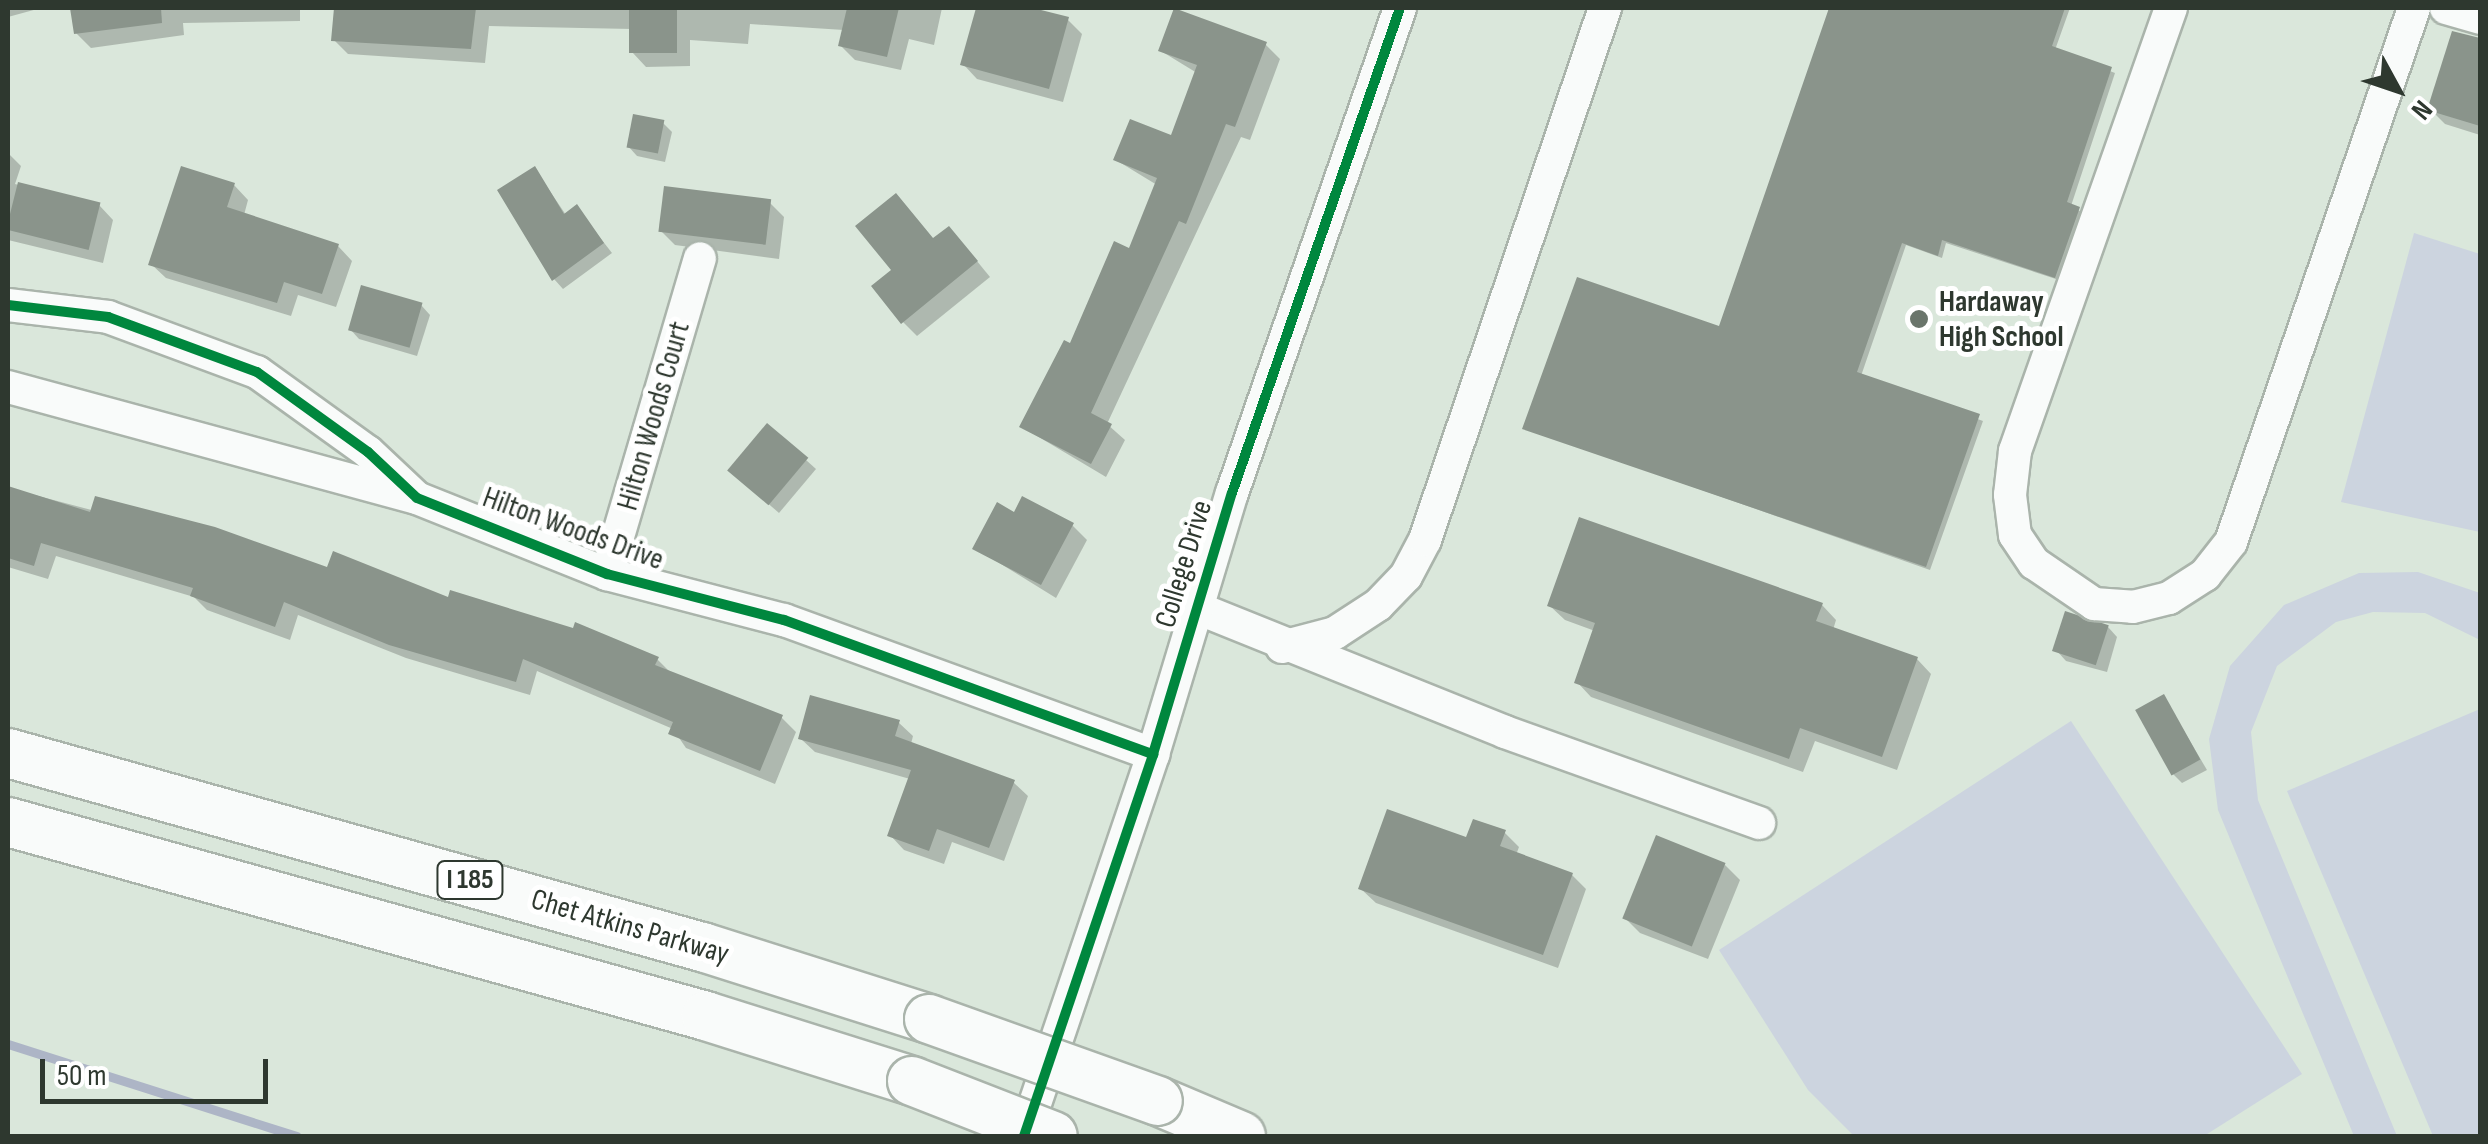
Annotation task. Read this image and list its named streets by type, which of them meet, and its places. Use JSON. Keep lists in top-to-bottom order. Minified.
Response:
{"streets":{"highway":["I 185","Chet Atkins Parkway"],"street":["Hilton Woods Court","Hilton Woods Drive","College Drive"]},"crossings":[["Hilton Woods Court","Hilton Woods Drive"],["Hilton Woods Drive","College Drive"]],"places":["Hardaway High School"],"scale_bar":"50 m","north":"bottom right"}
